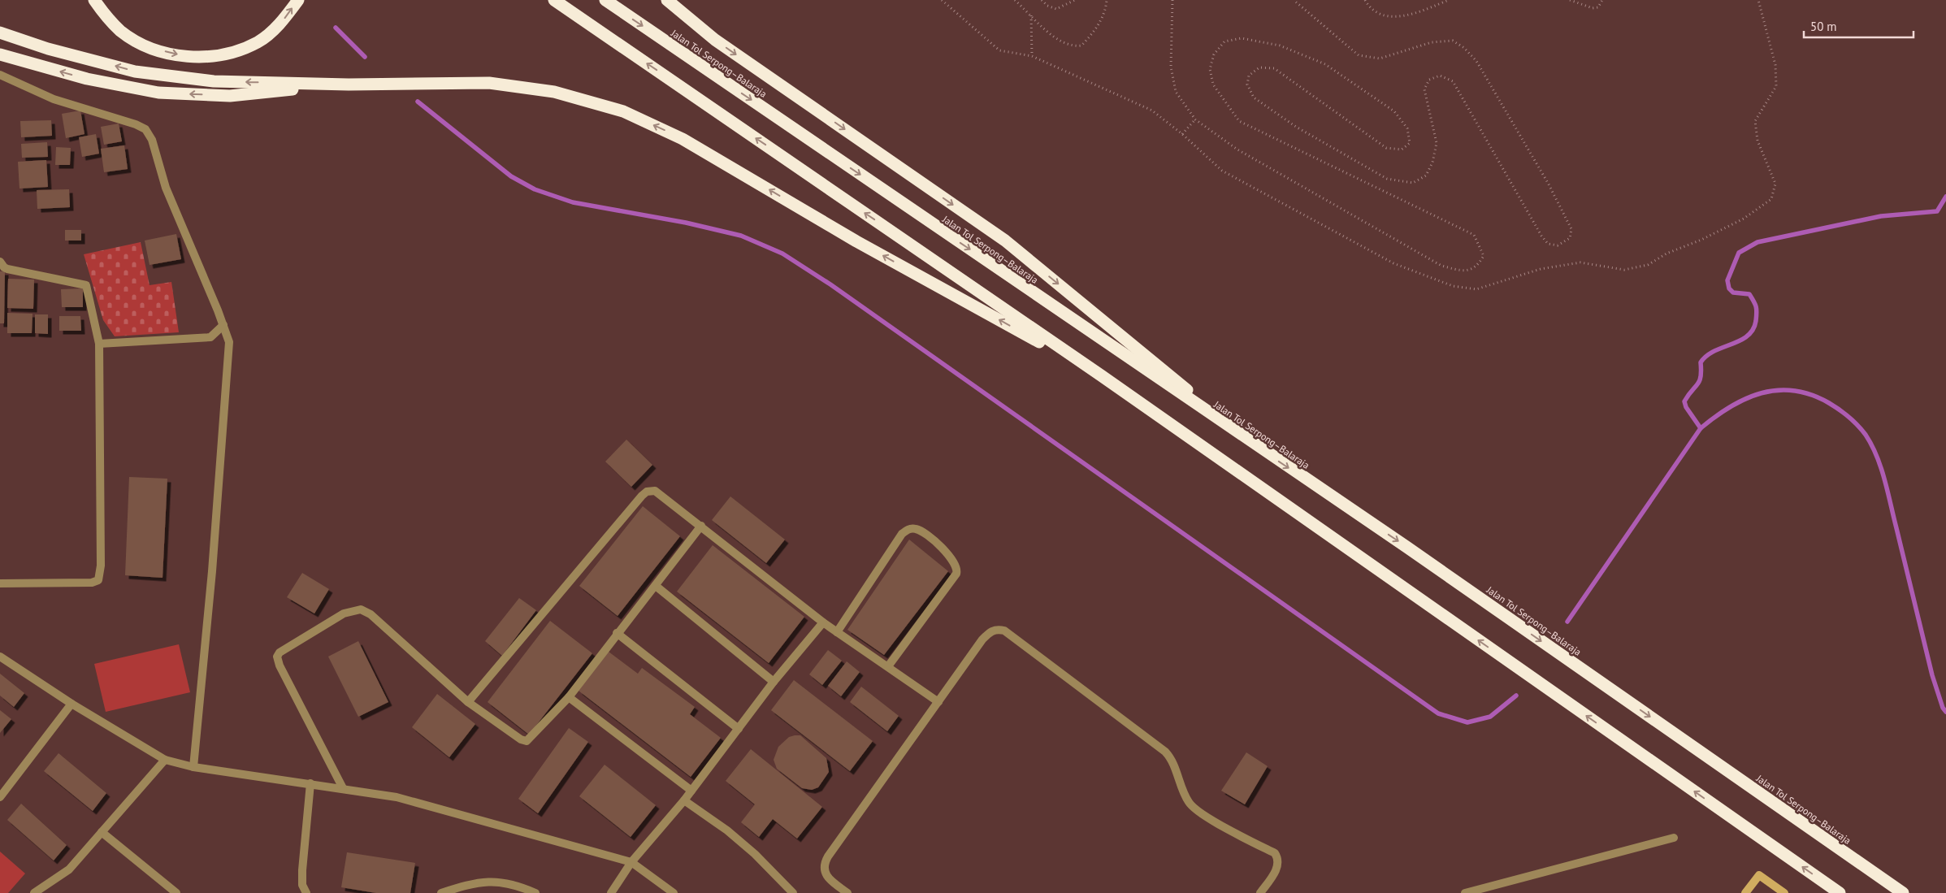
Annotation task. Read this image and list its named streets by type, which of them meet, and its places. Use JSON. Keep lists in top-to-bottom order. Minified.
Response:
{"streets":{"highway":["Jalan Tol Serpong–Balaraja"]},"scale_bar":"50 m"}
